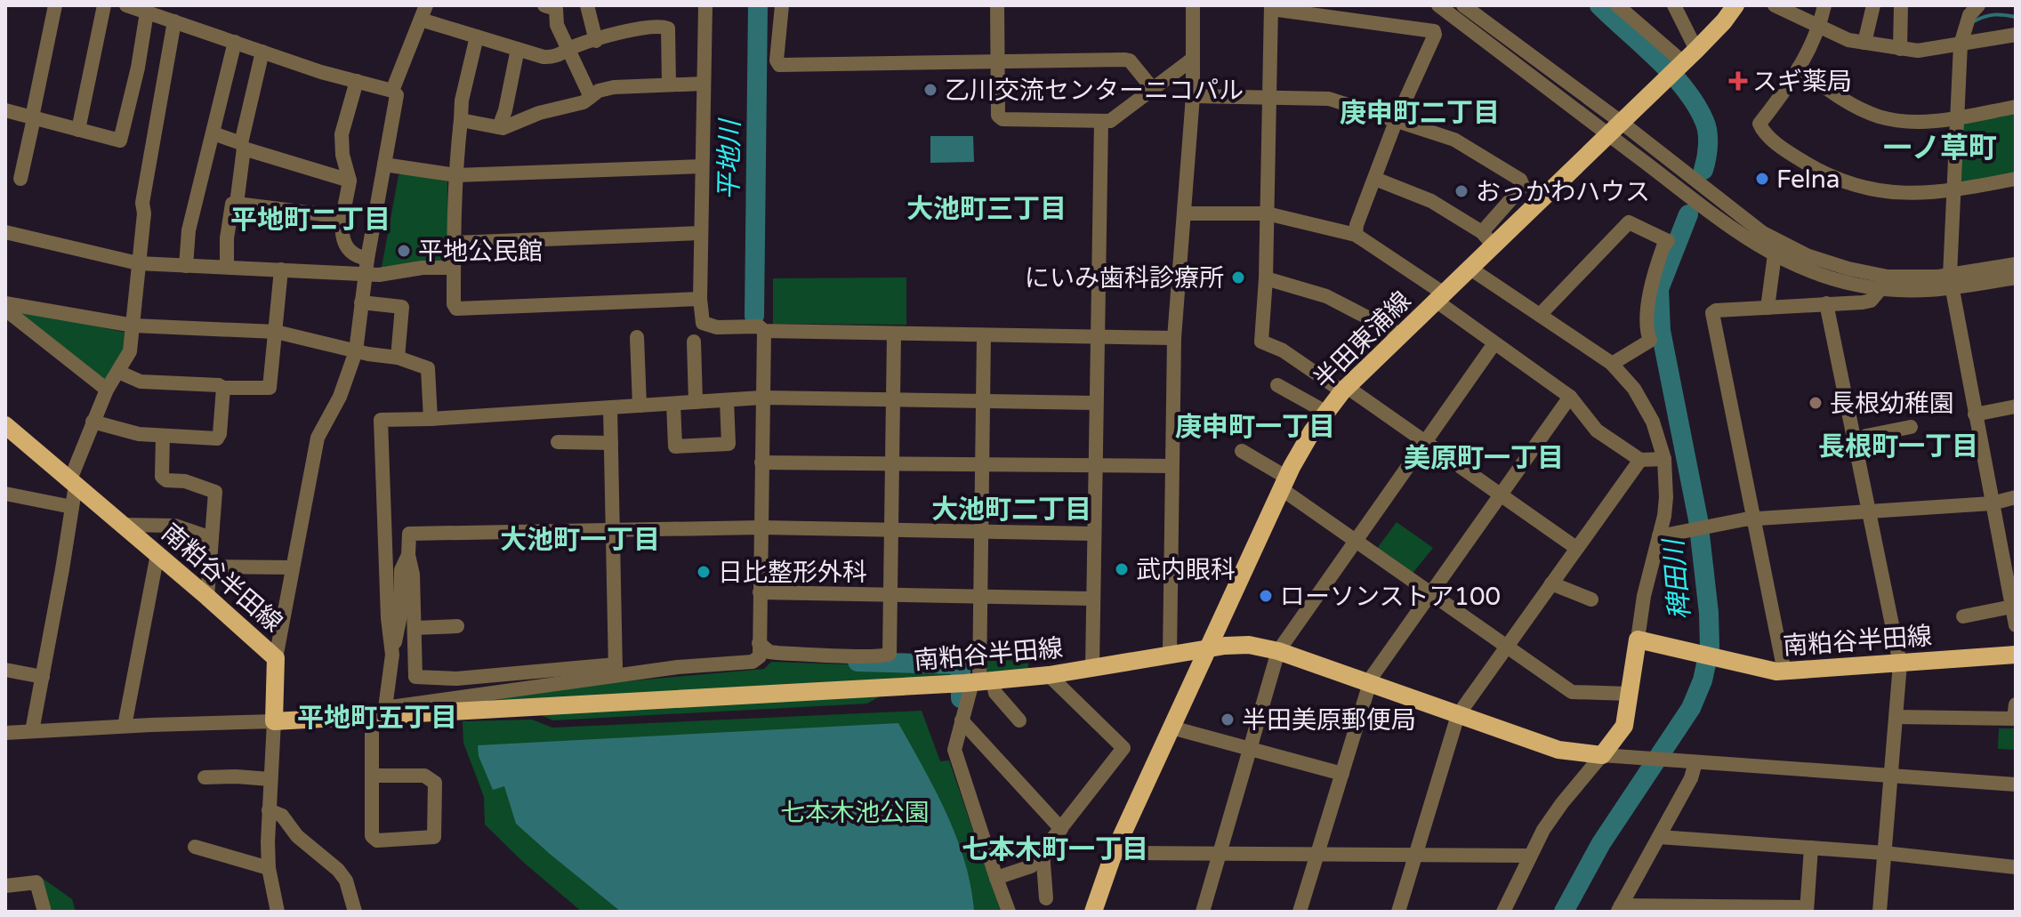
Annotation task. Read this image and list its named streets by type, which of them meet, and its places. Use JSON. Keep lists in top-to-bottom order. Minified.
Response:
{"streets":{"main road":["半田東浦線","南粕谷半田線"]},"crossings":[["半田東浦線","南粕谷半田線"]],"districts":["庚申町二丁目","一ノ草町","大池町三丁目","平地町二丁目","庚申町一丁目","長根町一丁目","美原町一丁目","大池町二丁目","大池町一丁目","平地町五丁目","七本木町一丁目"],"water":["平地川","稗田川"],"parks":["七本木池公園"],"places":{"health":["スギ薬局"],"other":["乙川交流センターニコパル","Felna","おっかわハウス","平地公民館","にいみ歯科診療所","長根幼稚園","武内眼科","日比整形外科","ローソンストア100","半田美原郵便局"]}}
